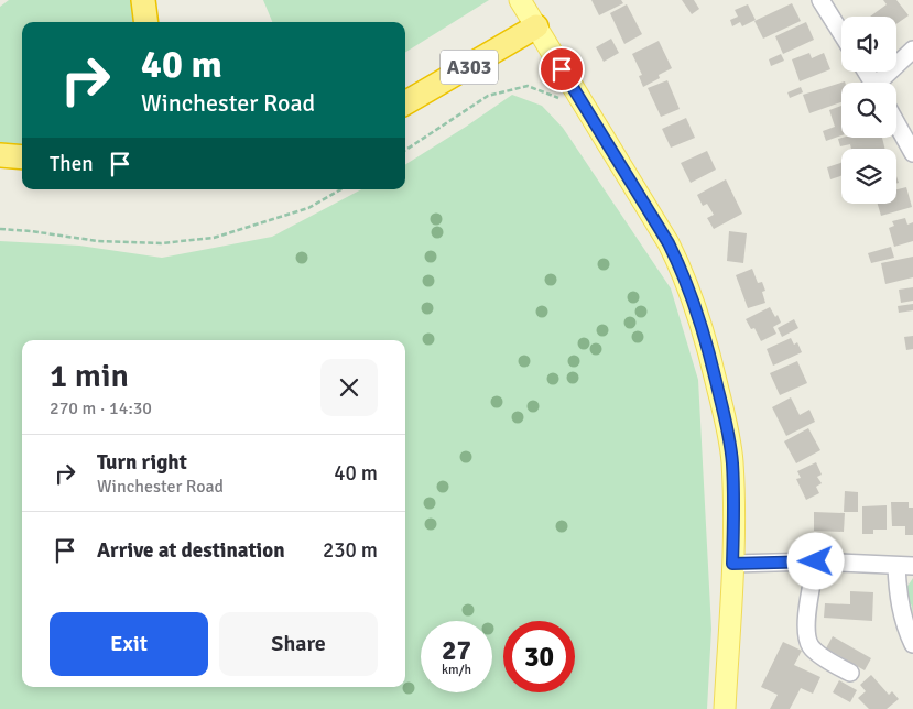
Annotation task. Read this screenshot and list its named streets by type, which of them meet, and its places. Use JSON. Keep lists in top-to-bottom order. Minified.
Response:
{"streets":{"highway":["A303"]},"page":{"turn":["40 m","Winchester Road"],"then":"Then","heading":["1 min","270 m · 14:30"],"list":[{"name":"Turn right","note":"Winchester Road","value":"40 m"},{"name":"Arrive at destination","value":"230 m"}],"buttons":["Exit","Share"],"speed":"27 km/h","limit":"30"}}
